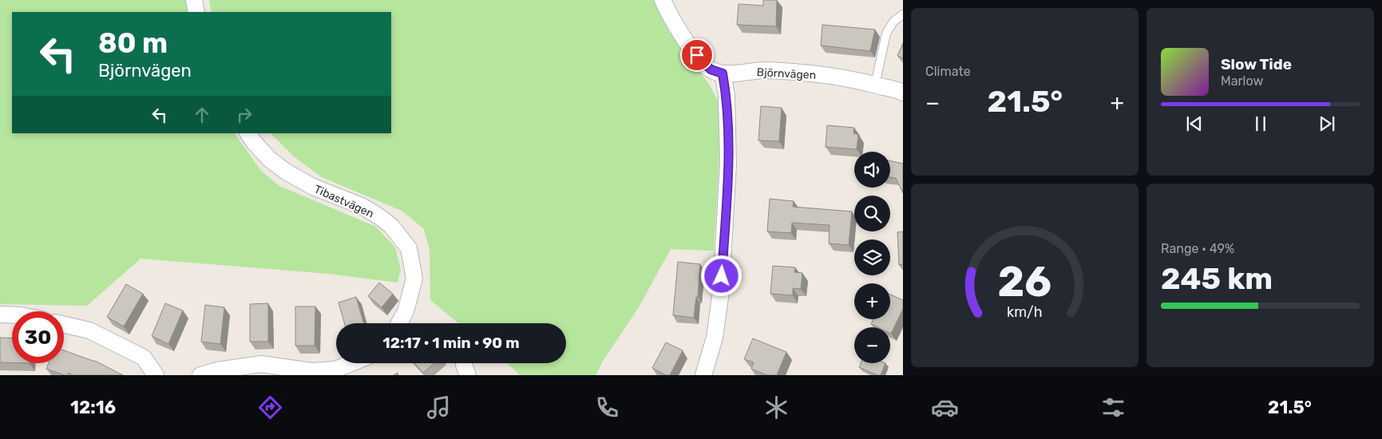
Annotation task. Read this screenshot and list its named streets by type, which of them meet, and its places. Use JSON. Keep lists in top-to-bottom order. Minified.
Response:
{"streets":{"street":["Björnvägen","Tibastvägen"]},"page":{"tile":["Climate",["Range · 49%","245 km"]],"turn":["80 m","Björnvägen"],"song":["Slow Tide","Marlow"],"heat":["−","21.5°","+"],"map_buttons":["+","−"],"limit":"30","trip":"12:17 · 1 min · 90 m","tabs":["12:16","21.5°"],"gauge":["26","km/h"]}}
